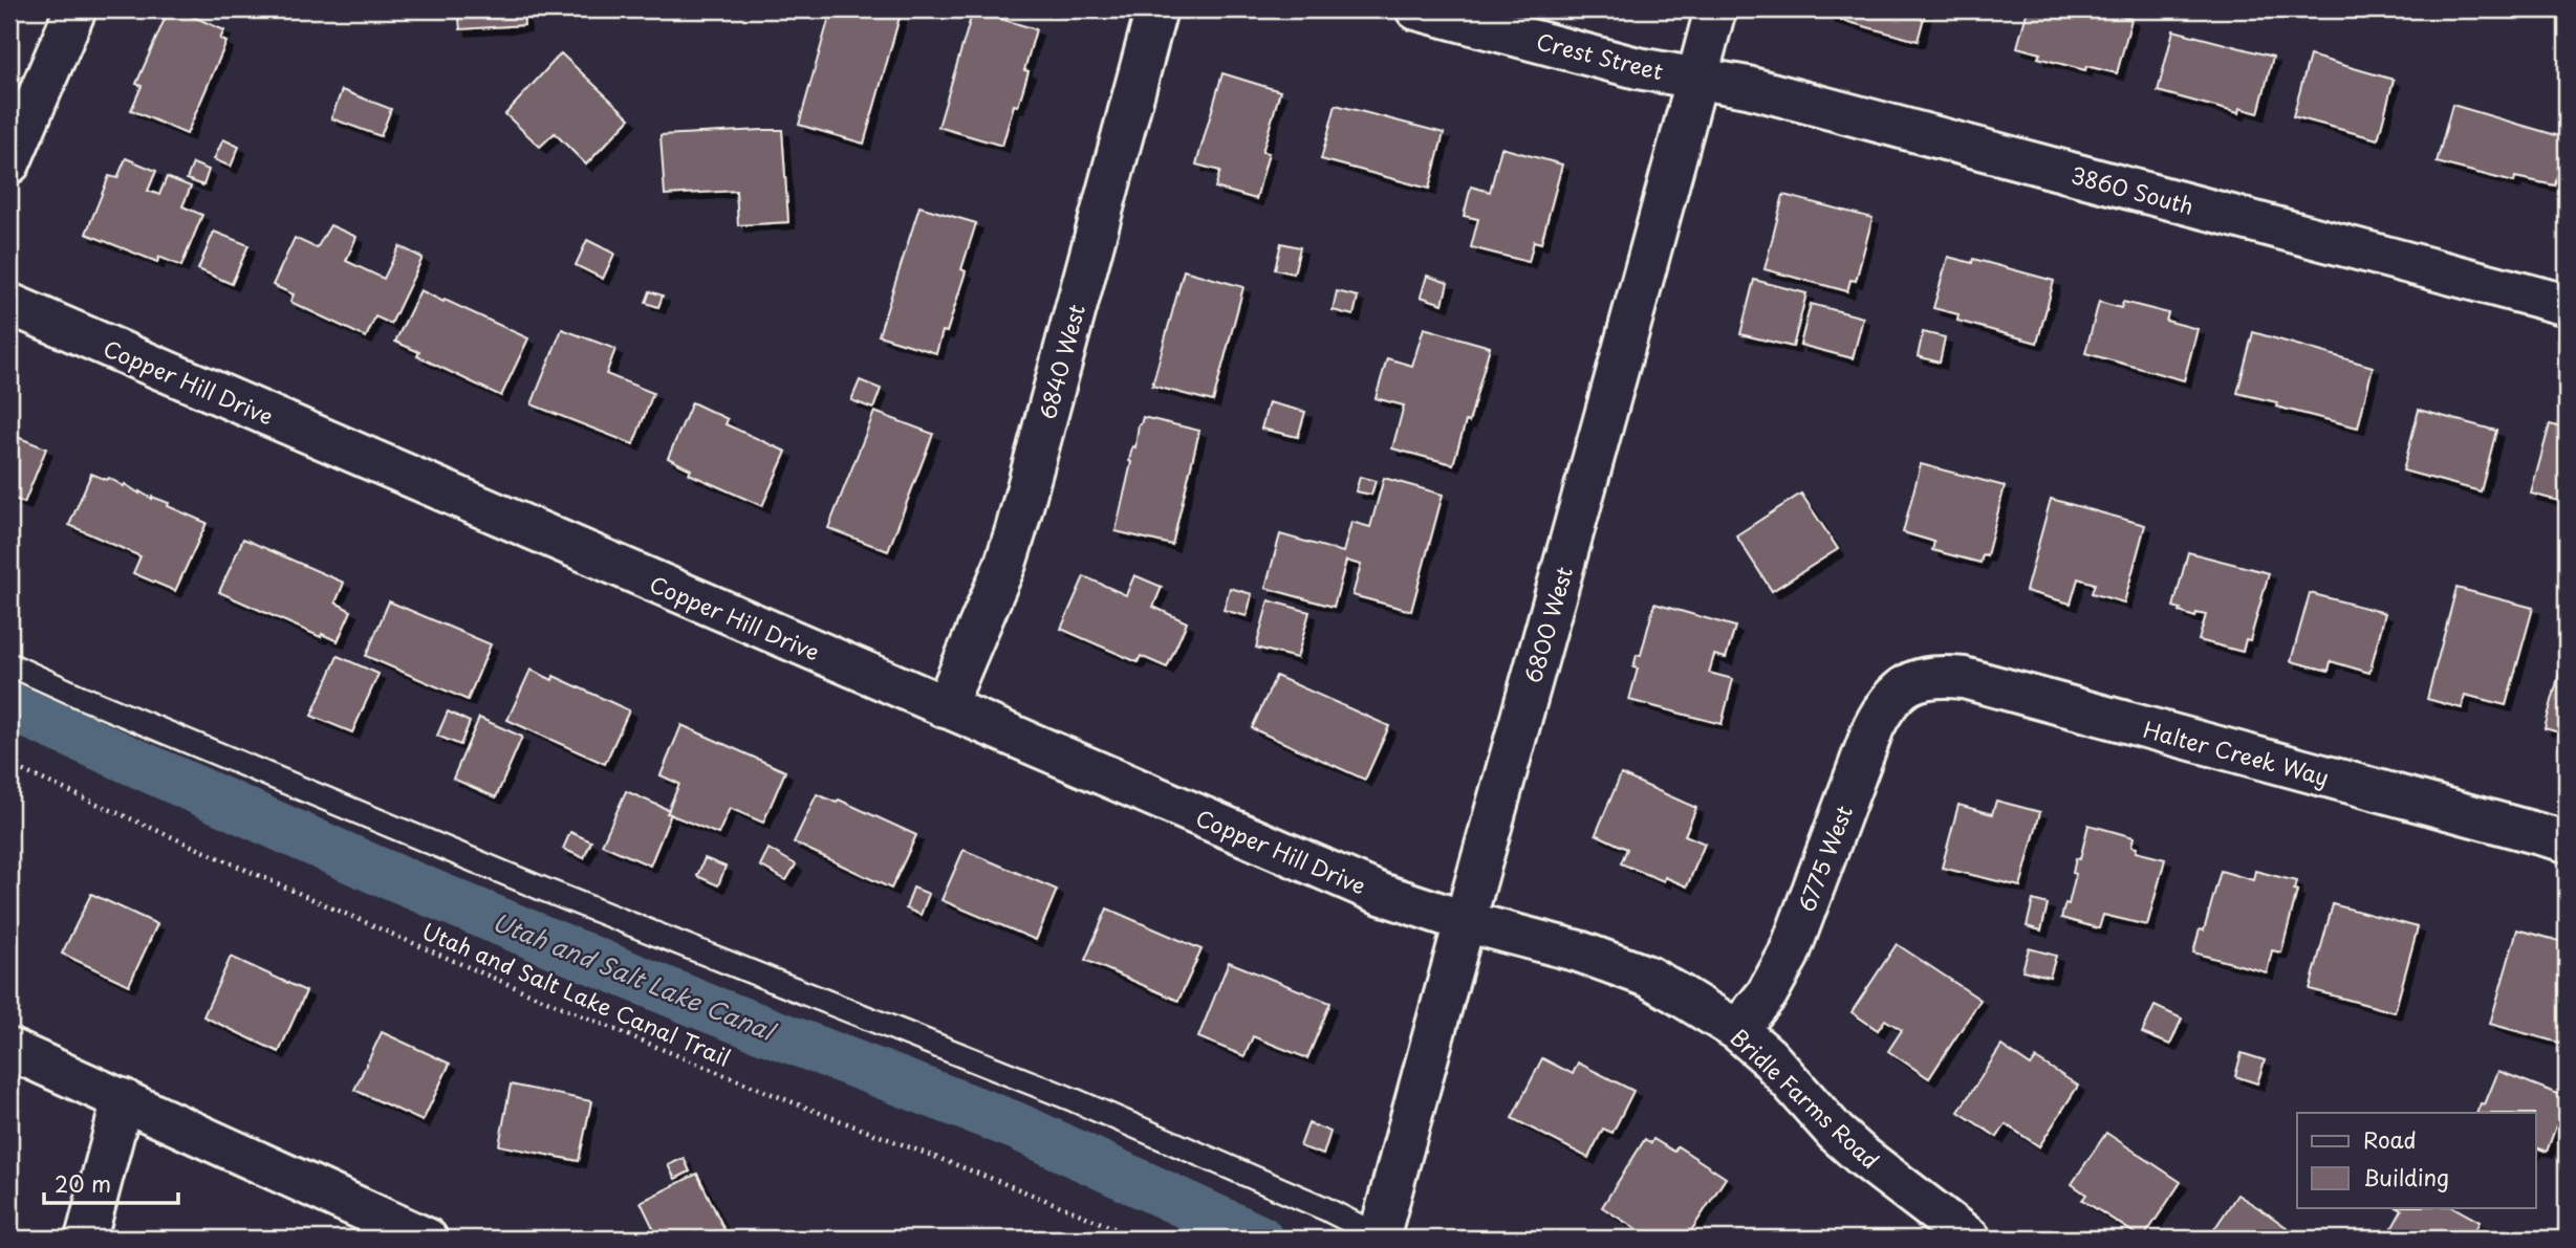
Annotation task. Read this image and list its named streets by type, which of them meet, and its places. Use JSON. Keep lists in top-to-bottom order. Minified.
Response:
{"streets":{"street":["Crest Street","3860 South","6840 West","Copper Hill Drive","6800 West","Halter Creek Way","6775 West","Bridle Farms Road"],"path":["Utah and Salt Lake Canal Trail"]},"crossings":[["Crest Street","3860 South"],["Crest Street","6800 West"],["3860 South","6800 West"],["6840 West","Copper Hill Drive"],["Copper Hill Drive","6800 West"],["Copper Hill Drive","Bridle Farms Road"],["6800 West","Bridle Farms Road"],["Halter Creek Way","6775 West"],["6775 West","Bridle Farms Road"]],"water":["Utah and Salt Lake Canal"],"legend":["Road","Building"],"scale_bar":"20 m"}
